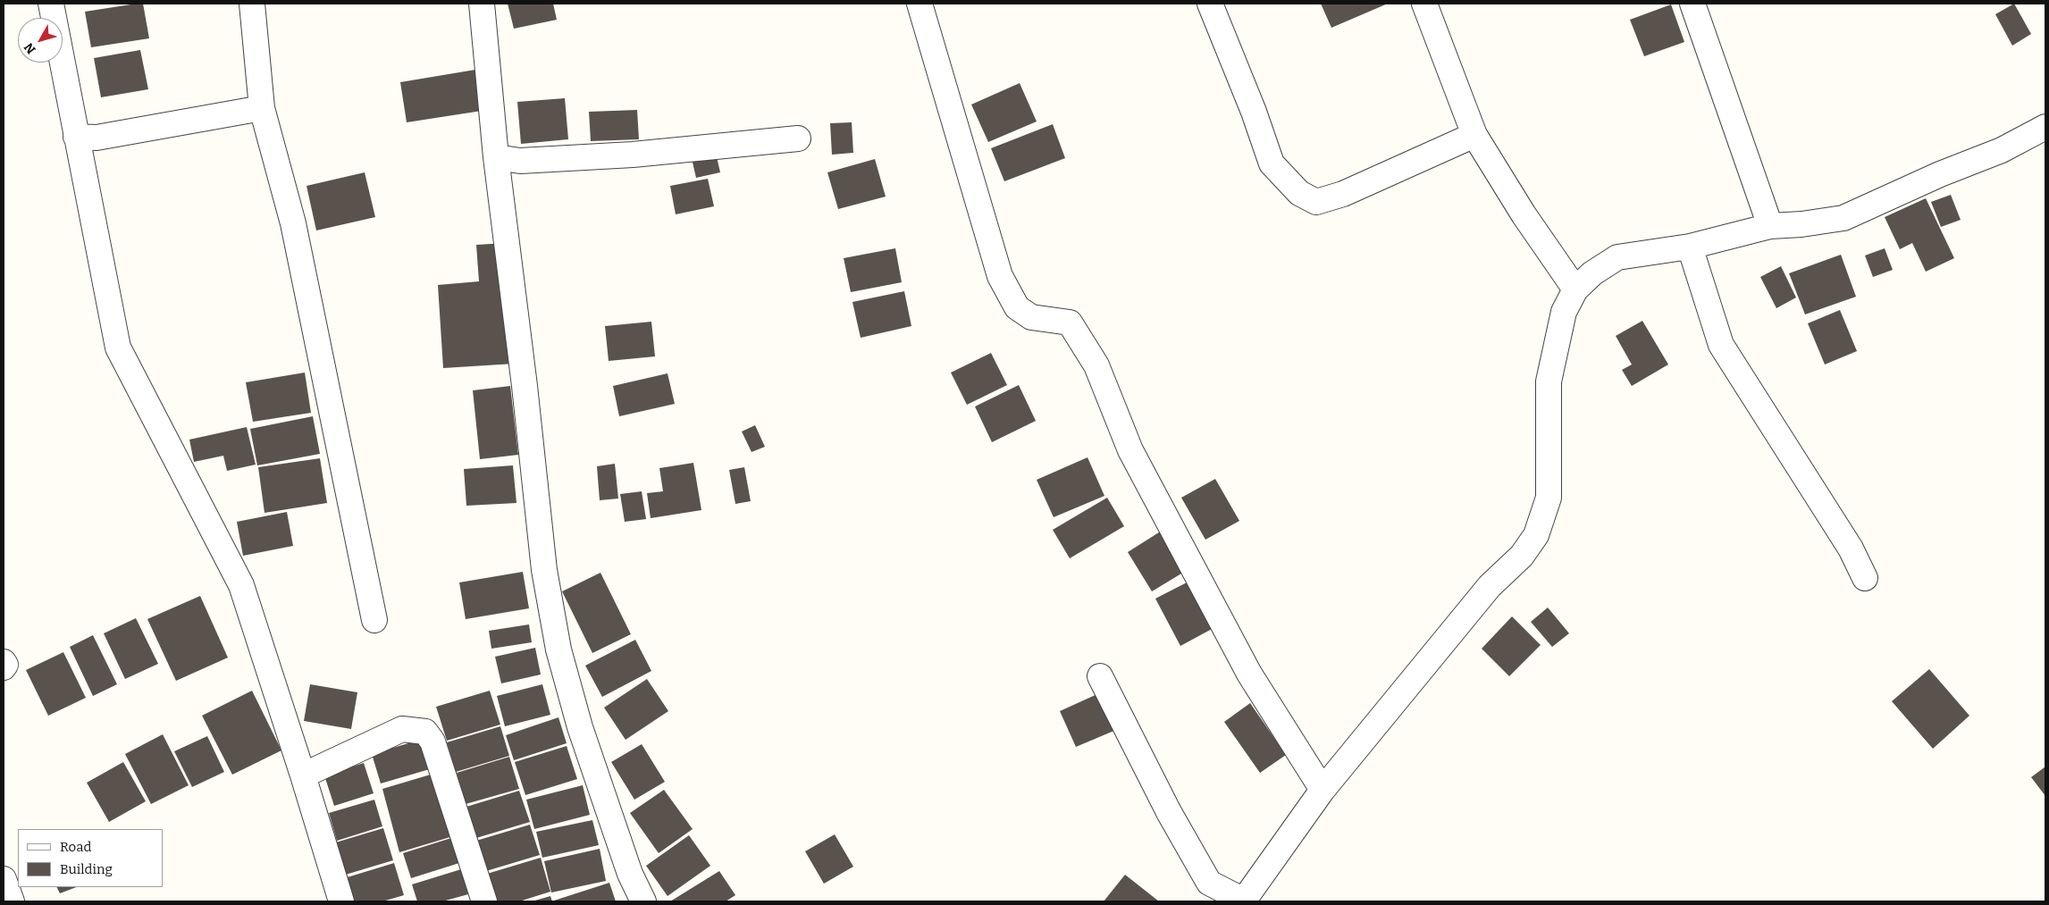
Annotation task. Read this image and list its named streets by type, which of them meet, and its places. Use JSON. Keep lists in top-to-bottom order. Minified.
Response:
{"legend":["Road","Building"],"north":"bottom left"}
